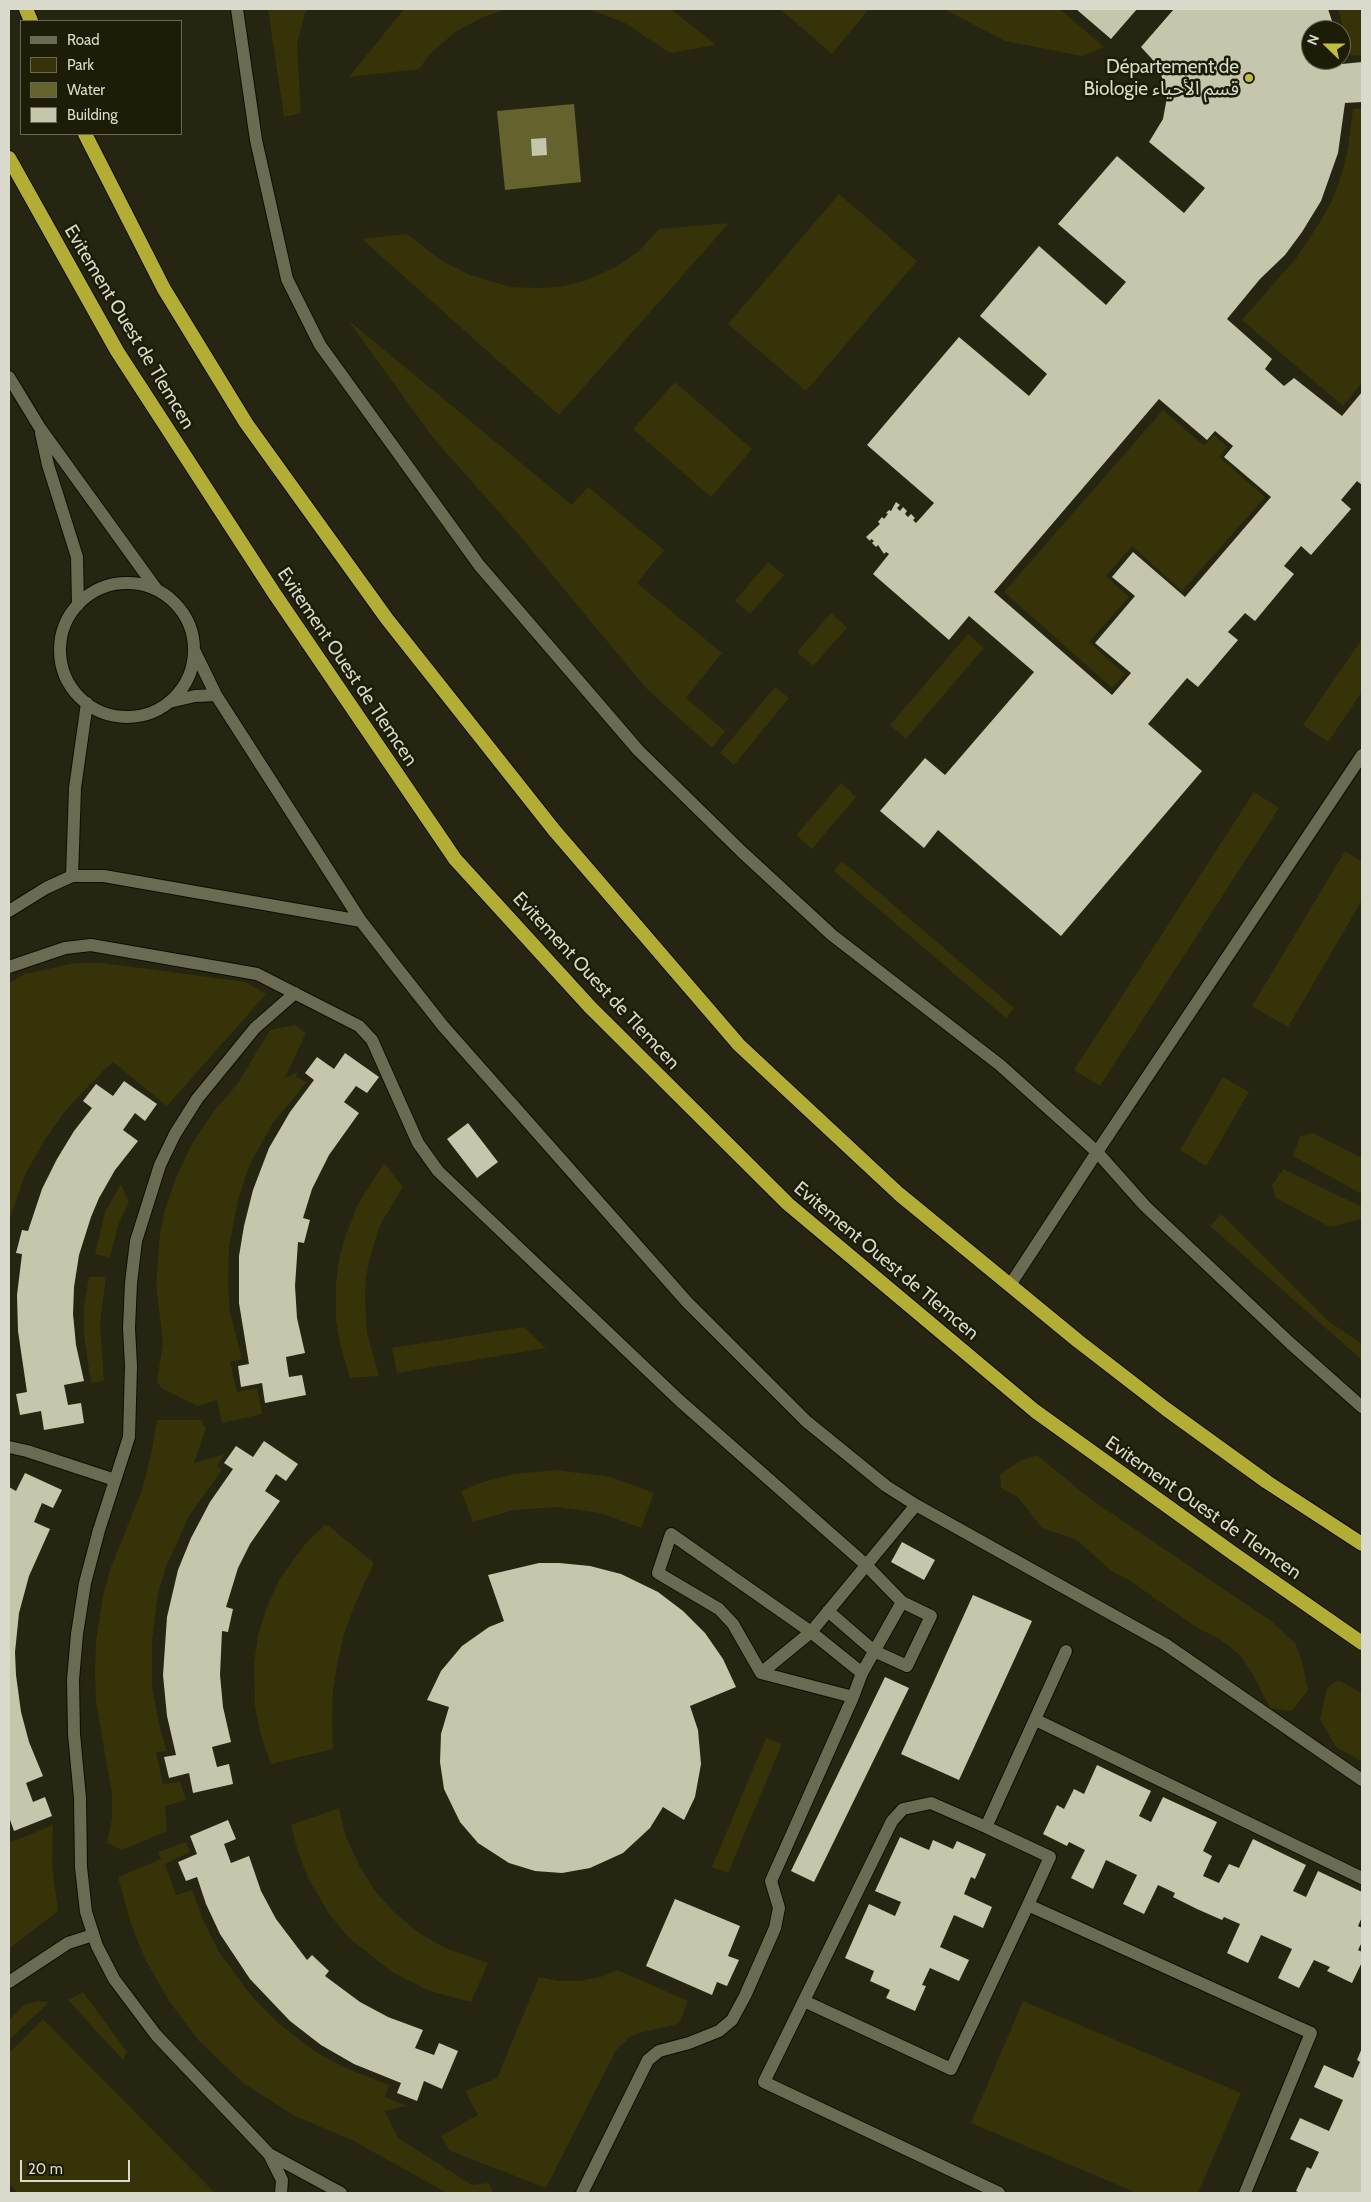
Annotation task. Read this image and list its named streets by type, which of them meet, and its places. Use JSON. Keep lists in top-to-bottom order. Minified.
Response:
{"streets":{"highway":["Evitement Ouest de Tlemcen"]},"places":["Département de Biologie قسم الأحياء"],"legend":["Road","Park","Water","Building"],"scale_bar":"20 m","north":"left"}
